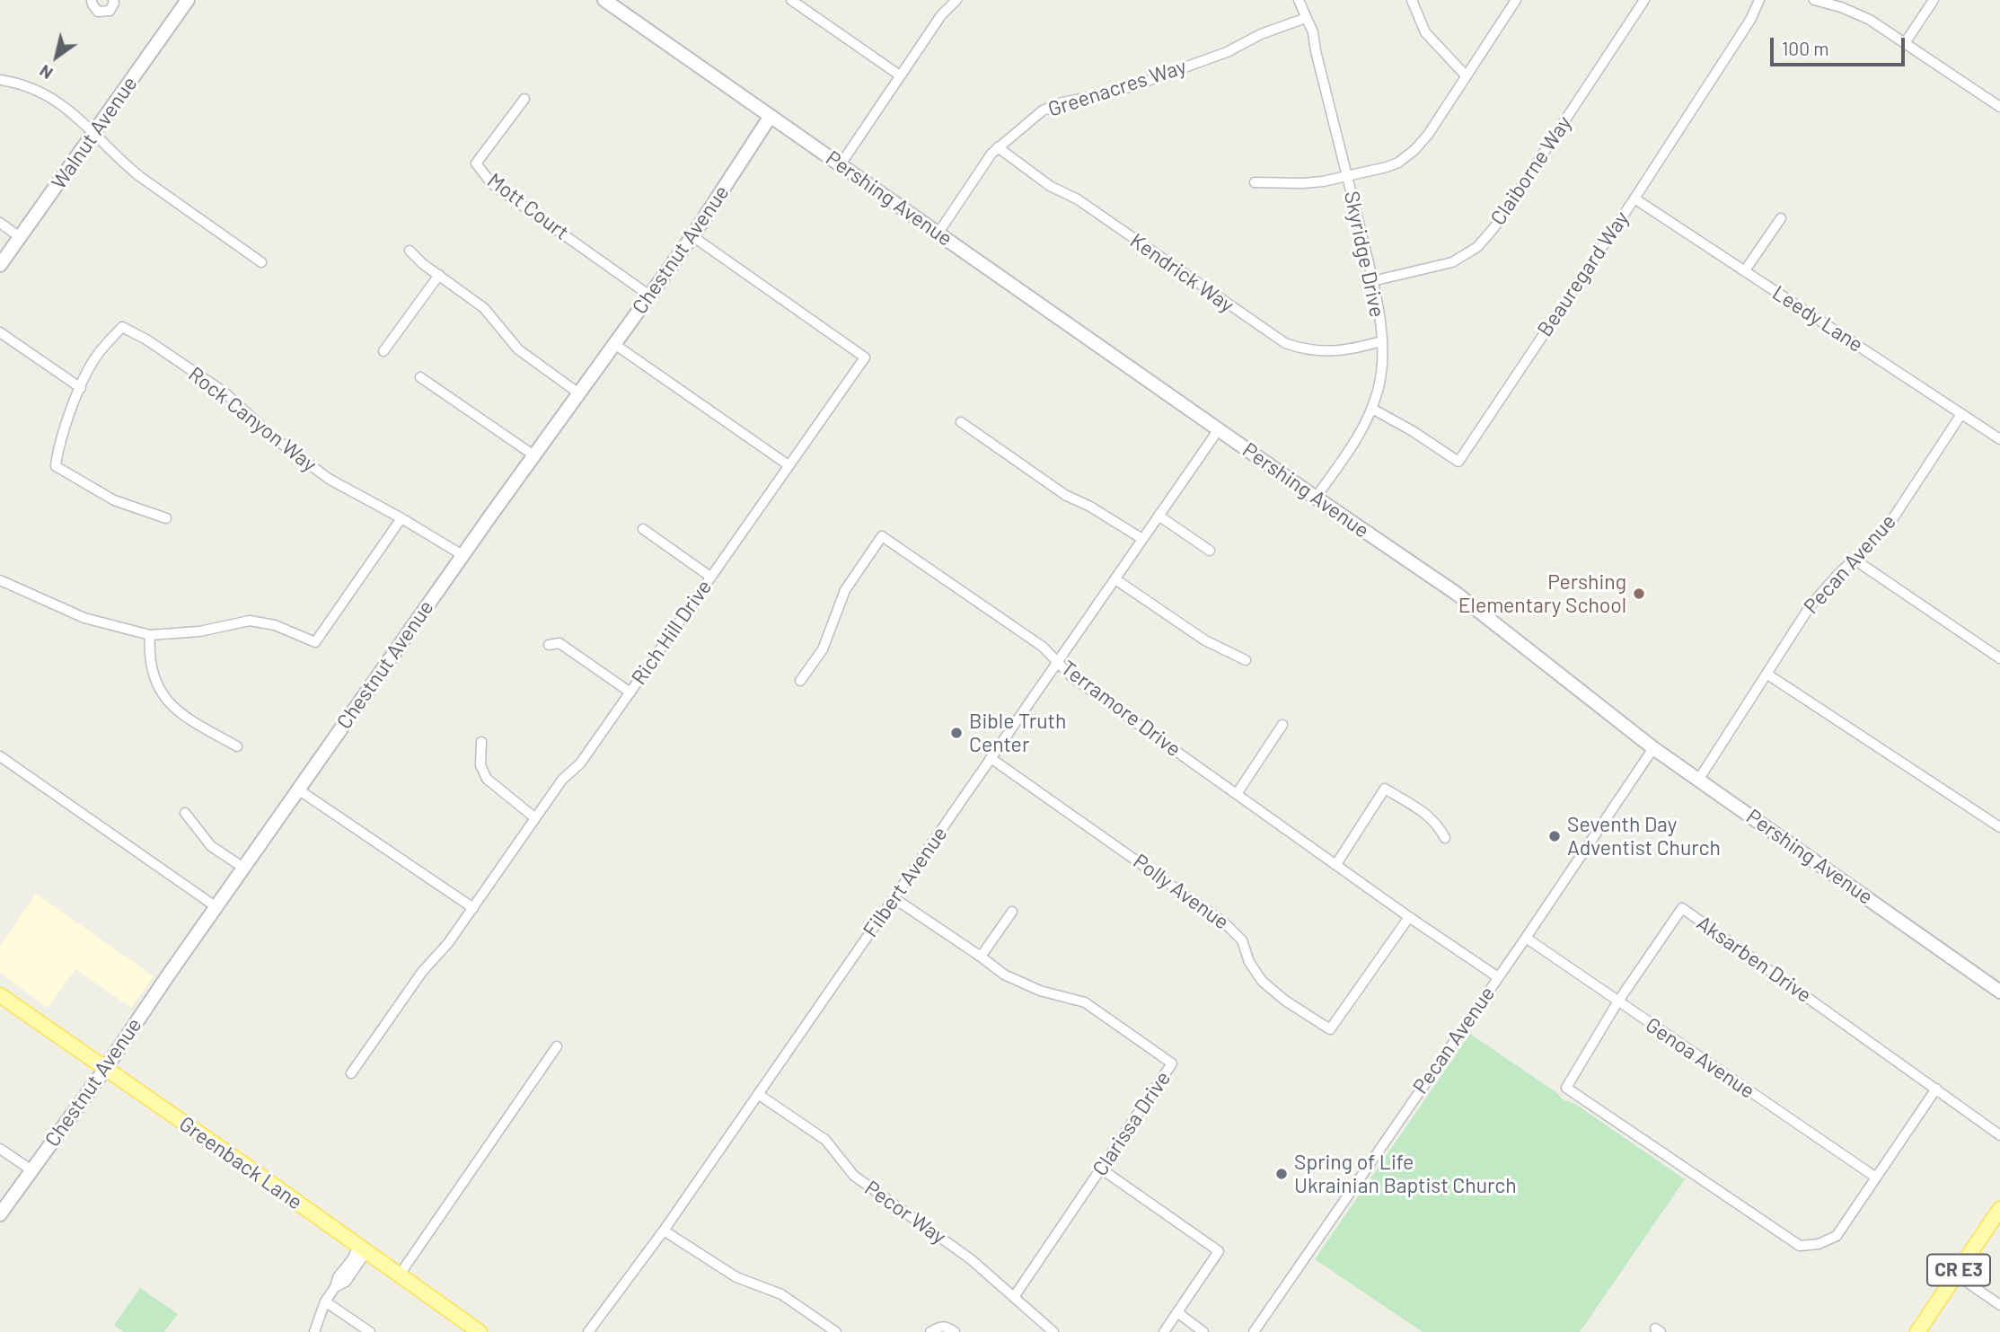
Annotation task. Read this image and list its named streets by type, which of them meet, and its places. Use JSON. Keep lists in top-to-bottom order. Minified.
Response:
{"streets":{"main road":["Greenback Lane","CR E3"],"street":["Greenacres Way","Walnut Avenue","Claiborne Way","Pershing Avenue","Mott Court","Chestnut Avenue","Skyridge Drive","Kendrick Way","Beauregard Way","Leedy Lane","Rock Canyon Way","Pecan Avenue","Rich Hill Drive","Terramore Drive","Filbert Avenue","Polly Avenue","Aksarben Drive","Genoa Avenue","Clarissa Drive","Pecor Way"]},"crossings":[["Greenacres Way","Pershing Avenue"],["Greenacres Way","Skyridge Drive"],["Greenacres Way","Kendrick Way"],["Claiborne Way","Skyridge Drive"],["Pershing Avenue","Chestnut Avenue"],["Pershing Avenue","Skyridge Drive"],["Pershing Avenue","Pecan Avenue"],["Pershing Avenue","Filbert Avenue"],["Mott Court","Chestnut Avenue"],["Chestnut Avenue","Rock Canyon Way"],["Chestnut Avenue","Rich Hill Drive"],["Chestnut Avenue","Greenback Lane"],["Skyridge Drive","Kendrick Way"],["Skyridge Drive","Beauregard Way"],["Beauregard Way","Leedy Lane"],["Leedy Lane","Pecan Avenue"],["Pecan Avenue","Terramore Drive"],["Pecan Avenue","Genoa Avenue"],["Terramore Drive","Filbert Avenue"],["Terramore Drive","Polly Avenue"],["Filbert Avenue","Polly Avenue"],["Filbert Avenue","Clarissa Drive"],["Filbert Avenue","Pecor Way"],["Aksarben Drive","Genoa Avenue"],["Clarissa Drive","Pecor Way"]],"places":["Pershing Elementary School","Bible Truth Center","Seventh Day Adventist Church","Spring of Life Ukrainian Baptist Church"],"scale_bar":"100 m","north":"bottom left"}
